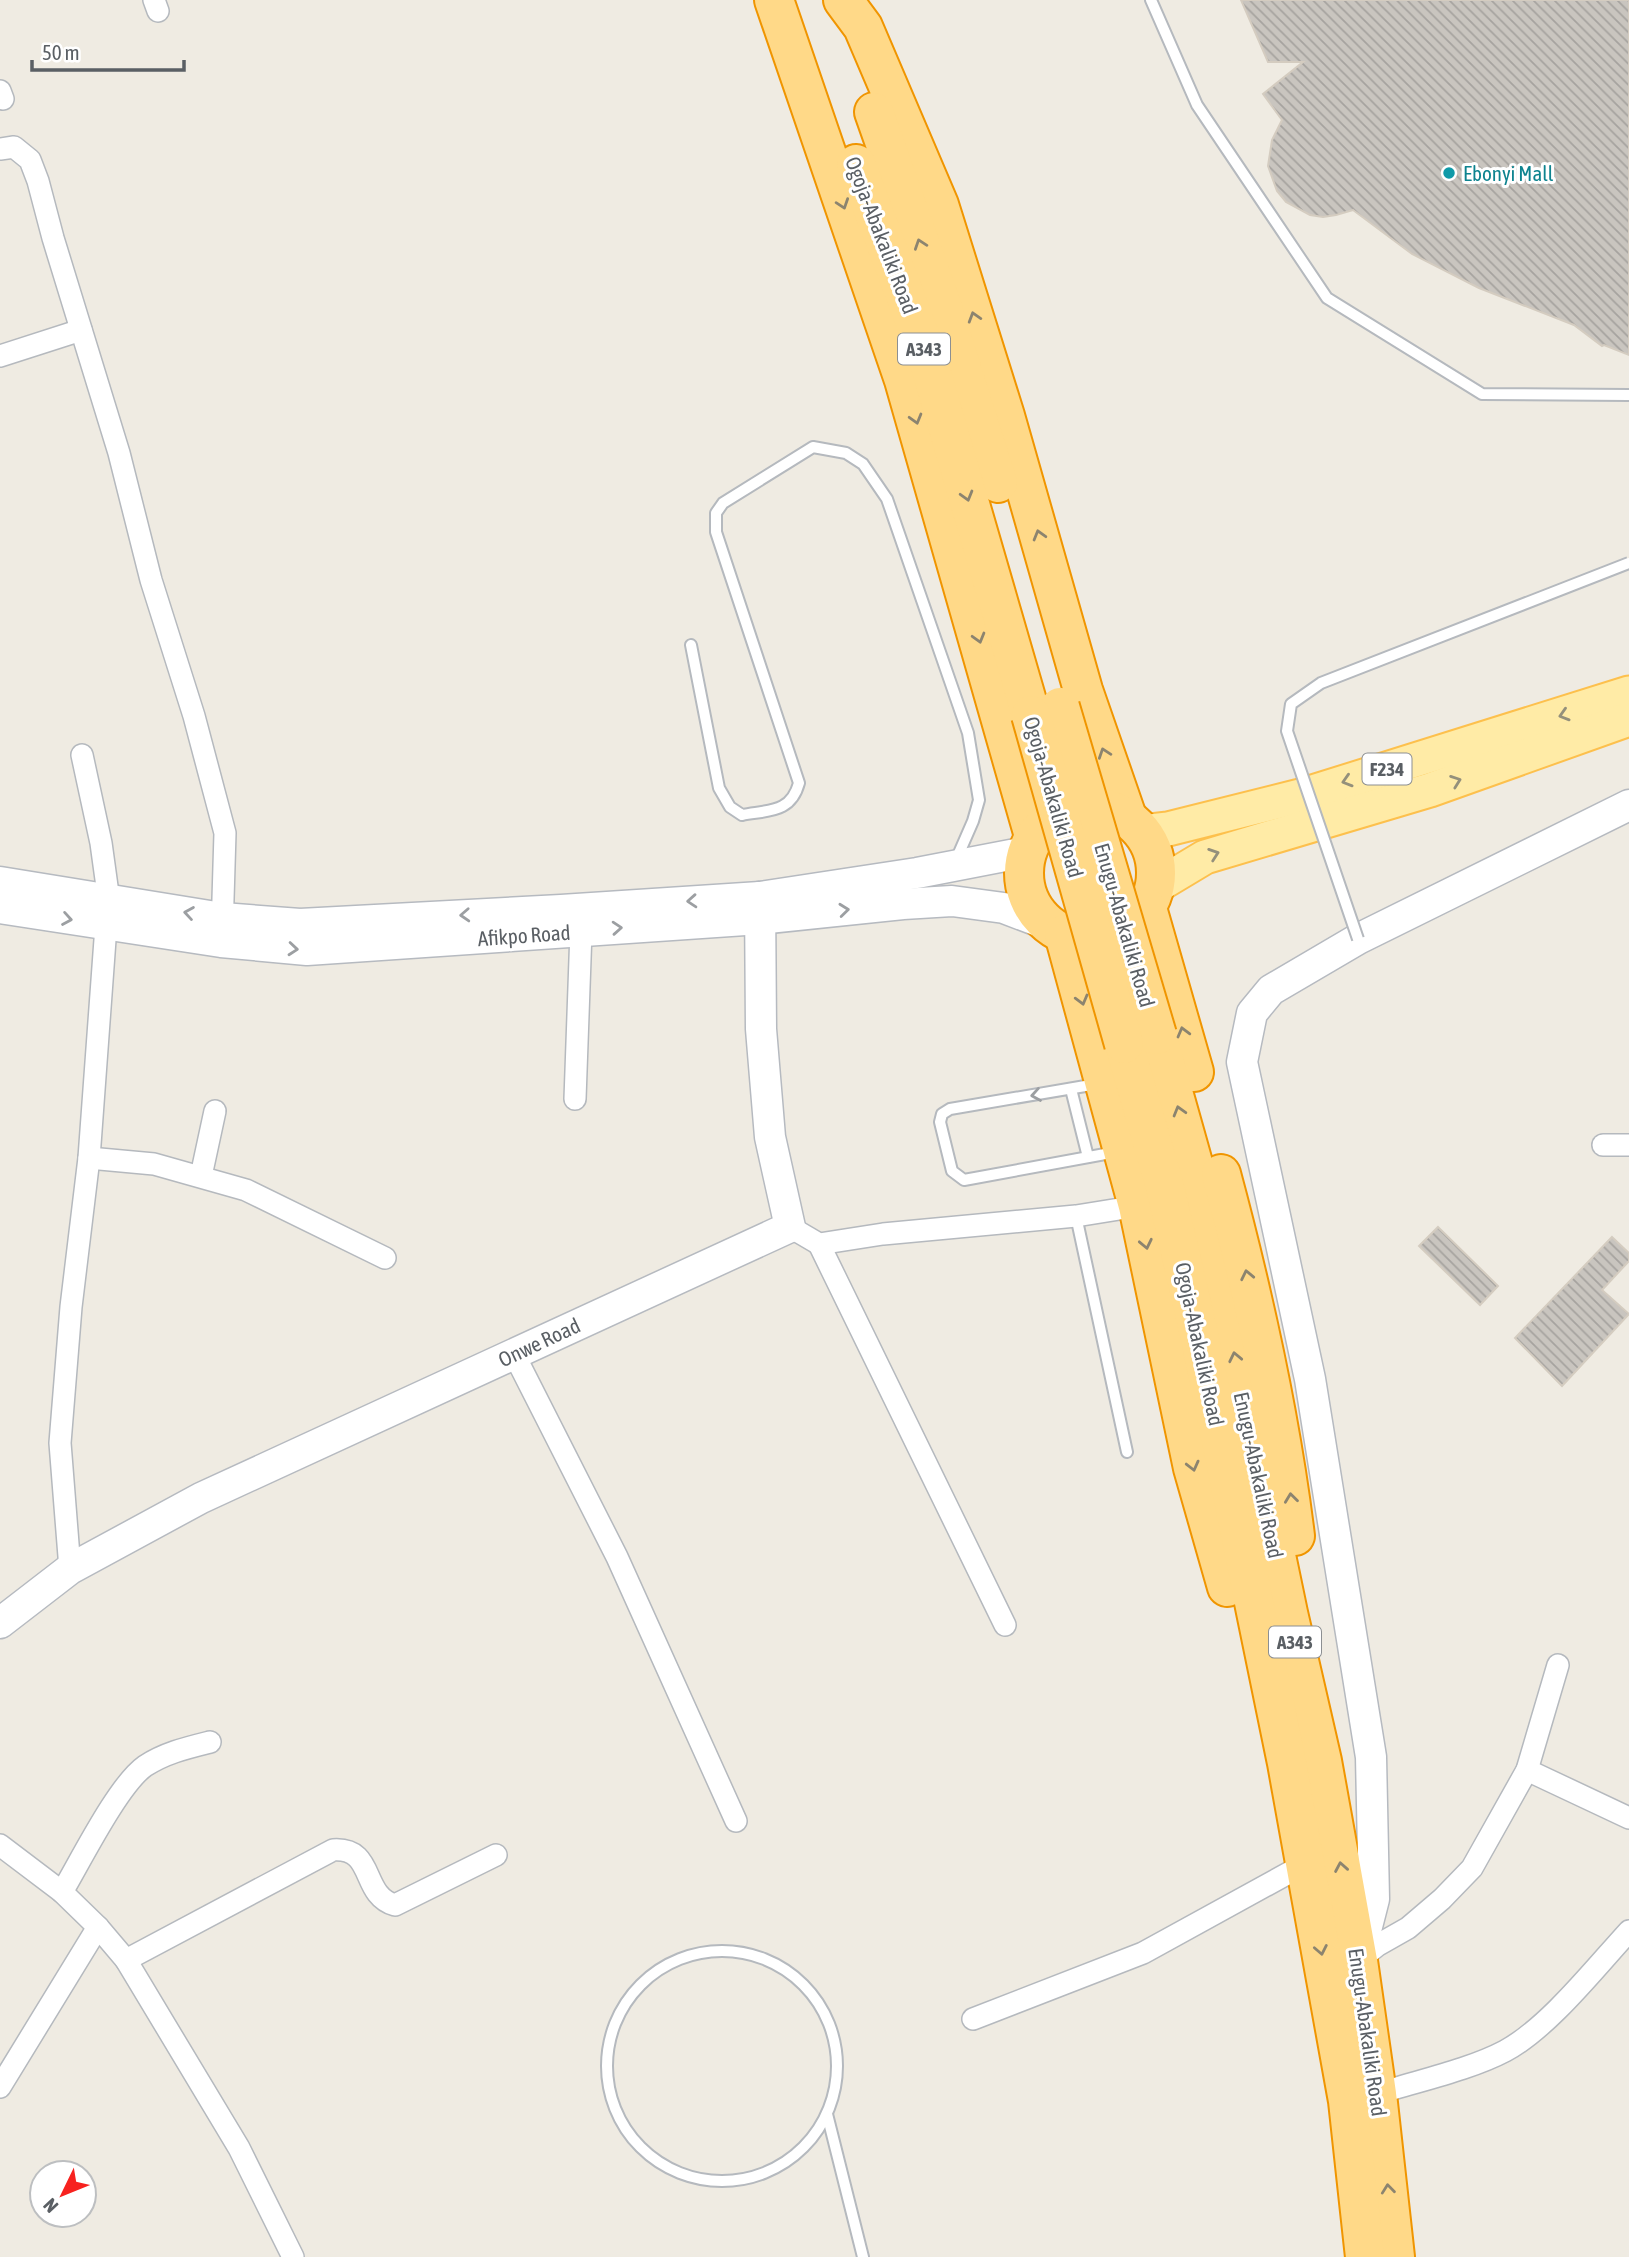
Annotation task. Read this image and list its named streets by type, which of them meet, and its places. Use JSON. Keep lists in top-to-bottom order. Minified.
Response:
{"streets":{"highway":["Ogoja-Abakaliki Road","A343","Enugu-Abakaliki Road"],"main road":["F234","Afikpo Road","Onwe Road"]},"crossings":[["Ogoja-Abakaliki Road","Enugu-Abakaliki Road"],["F234","Afikpo Road"]],"places":["Ebonyi Mall"],"scale_bar":"50 m","north":"bottom left"}
